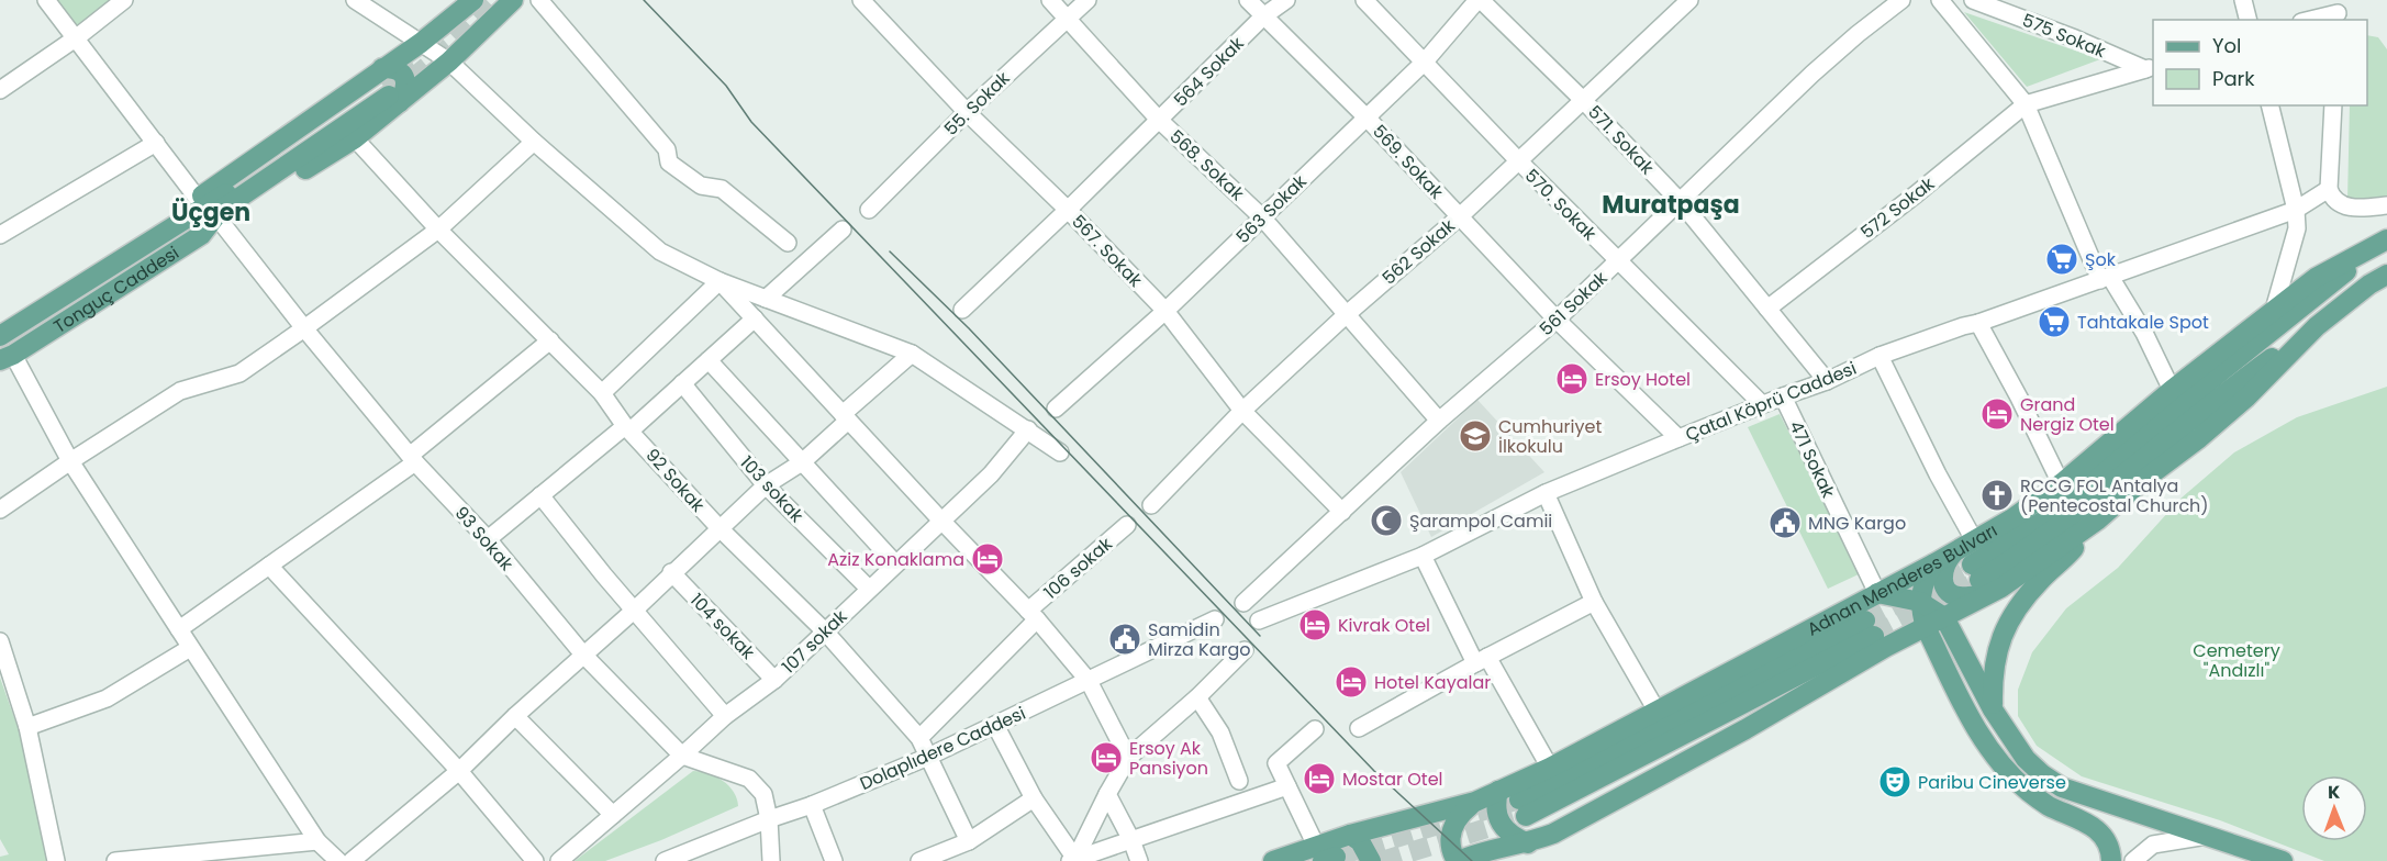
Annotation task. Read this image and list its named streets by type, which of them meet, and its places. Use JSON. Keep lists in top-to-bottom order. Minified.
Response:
{"streets":{"main road":["Tonguç Caddesi","Adnan Menderes Bulvarı"],"street":["575 Sokak","564 Sokak","55. Sokak","571. Sokak","569. Sokak","568. Sokak","570. Sokak","572 Sokak","563 Sokak","567. Sokak","562 Sokak","561 Sokak","Çatal Köprü Caddesi","471 Sokak","92 Sokak","103 sokak","93 Sokak","106 sokak","104 sokak","107 sokak","Dolaplıdere Caddesi"]},"crossings":[["564 Sokak","569. Sokak"],["564 Sokak","568. Sokak"],["564 Sokak","567. Sokak"],["55. Sokak","568. Sokak"],["55. Sokak","567. Sokak"],["571. Sokak","572 Sokak"],["571. Sokak","563 Sokak"],["571. Sokak","562 Sokak"],["571. Sokak","561 Sokak"],["571. Sokak","Çatal Köprü Caddesi"],["569. Sokak","563 Sokak"],["569. Sokak","562 Sokak"],["569. Sokak","561 Sokak"],["569. Sokak","Çatal Köprü Caddesi"],["568. Sokak","563 Sokak"],["568. Sokak","562 Sokak"],["568. Sokak","561 Sokak"],["570. Sokak","563 Sokak"],["570. Sokak","562 Sokak"],["570. Sokak","561 Sokak"],["570. Sokak","Çatal Köprü Caddesi"],["563 Sokak","567. Sokak"],["567. Sokak","562 Sokak"],["567. Sokak","561 Sokak"],["Çatal Köprü Caddesi","471 Sokak"],["471 Sokak","Adnan Menderes Bulvarı"],["92 Sokak","106 sokak"],["92 Sokak","107 sokak"],["92 Sokak","Dolaplıdere Caddesi"],["103 sokak","107 sokak"],["93 Sokak","107 sokak"],["93 Sokak","Dolaplıdere Caddesi"],["104 sokak","107 sokak"]],"districts":["Muratpaşa","Üçgen"],"parks":["Cemetery \"Andızlı\""],"places":{"supermarket":["Şok","Tahtakale Spot"],"hotel":["Ersoy Hotel","Grand Nergiz Otel","Aziz Konaklama","Kivrak Otel","Hotel Kayalar","Ersoy Ak Pansiyon","Mostar Otel"],"school or university":["Cumhuriyet İlkokulu"],"church":["RCCG FOL Antalya (Pentecostal Church)"],"mosque":["Şarampol Camii"],"public building":["MNG Kargo","Samidin Mirza Kargo"],"theatre":["Paribu Cineverse"]},"legend":["Yol","Park"],"north":"top"}
